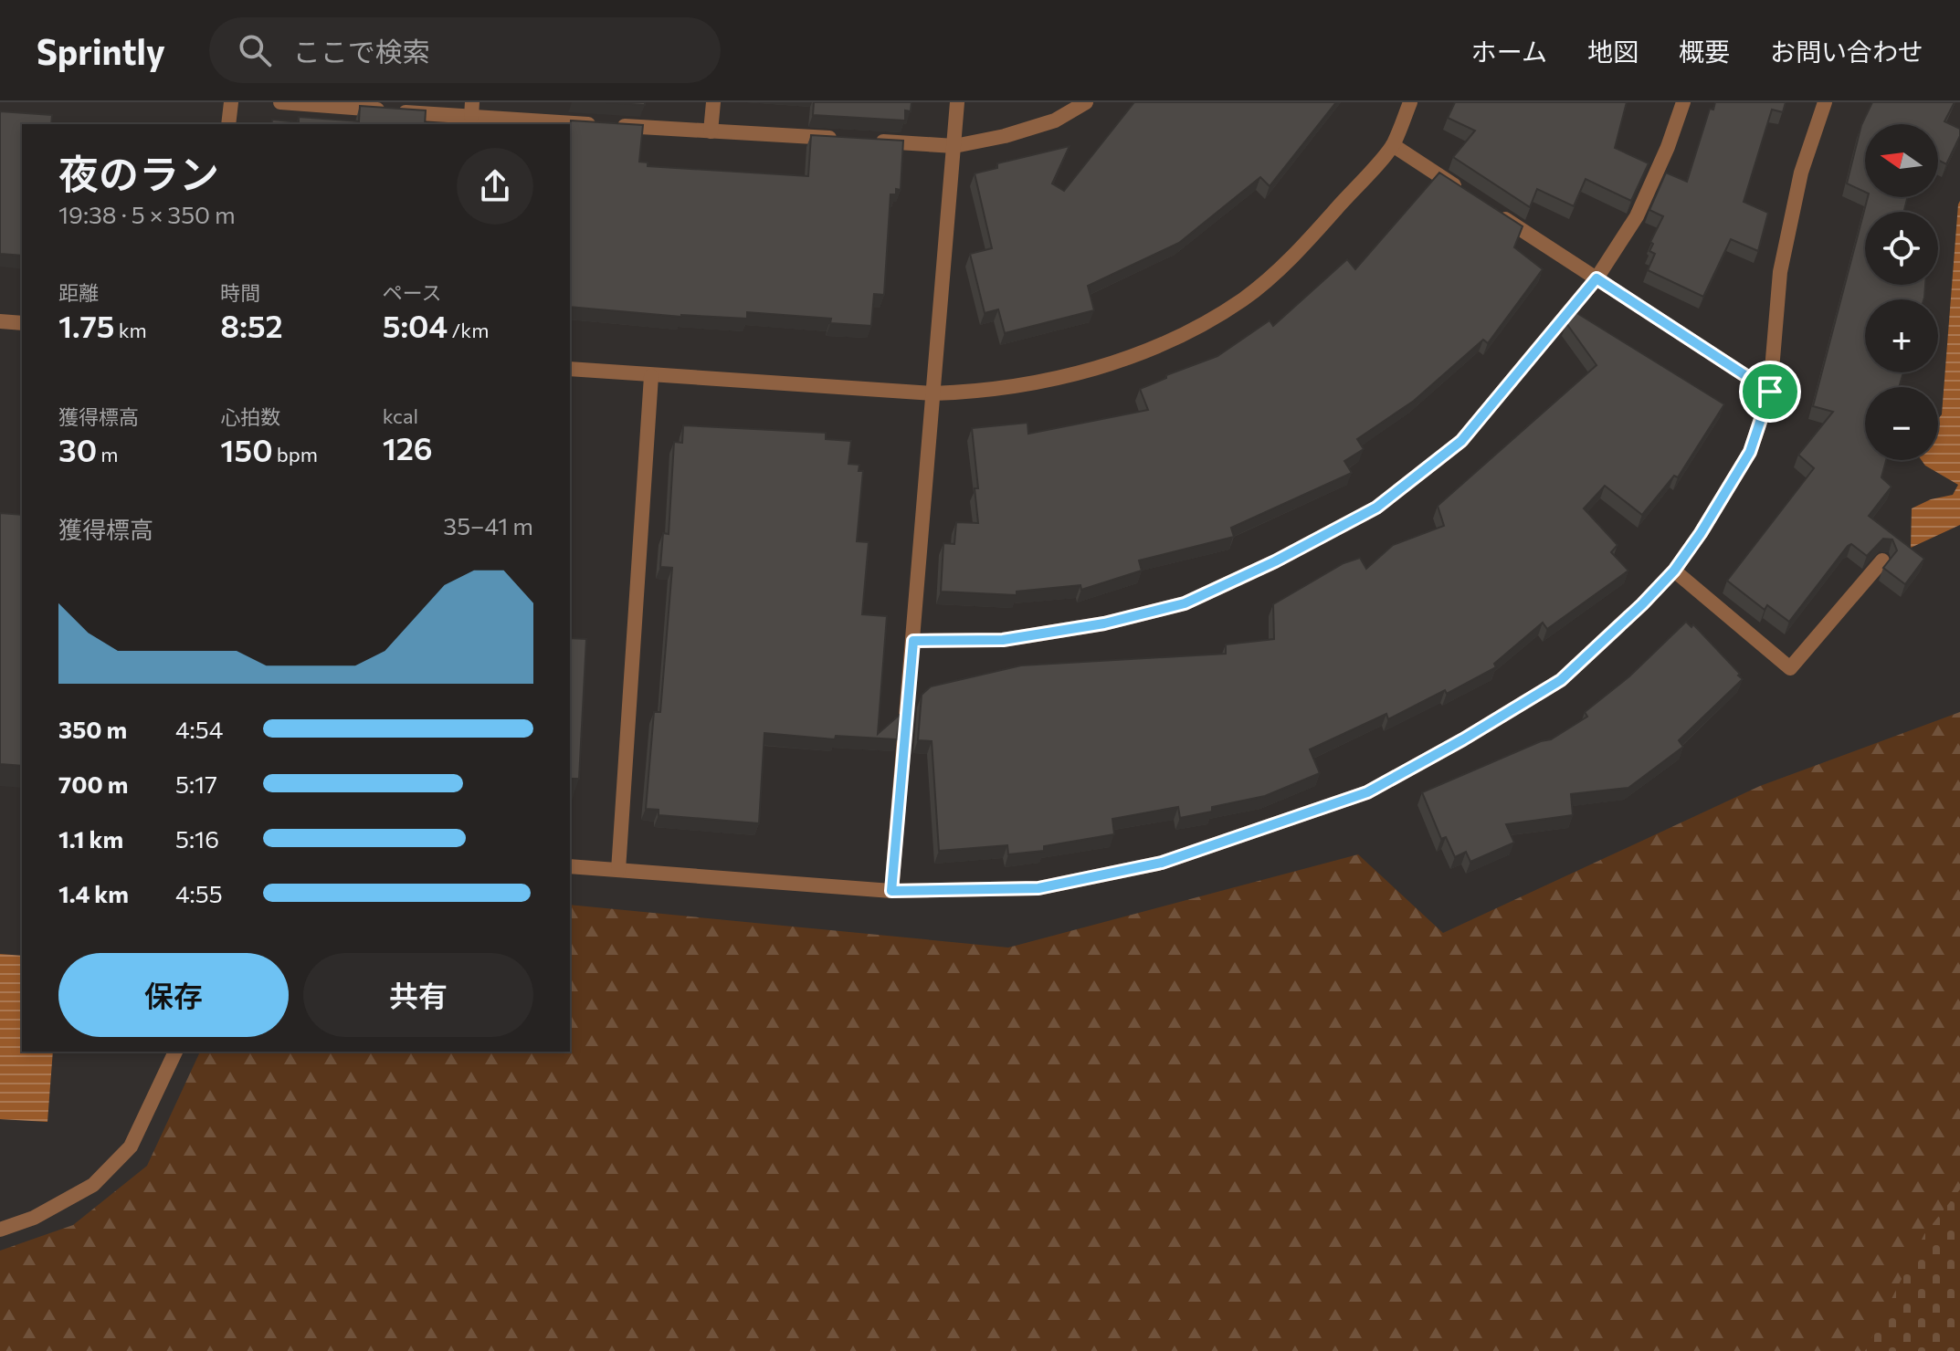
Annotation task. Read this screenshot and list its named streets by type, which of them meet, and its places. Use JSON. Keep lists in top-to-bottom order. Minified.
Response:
{"north":"left","page":{"header":"Sprintly","search":"ここで検索","nav":["ホーム","地図","概要","お問い合わせ"],"map_buttons":["+","−"],"heading":["夜のラン","19:38 · 5 × 350 m"],"stats":[["距離","1.75 km"],["時間","8:52"],["ペース","5:04 /km"],["獲得標高","30 m"],["心拍数","150 bpm"],["kcal","126"]],"chart":["獲得標高","35–41 m"],"list":[{"name":"350 m","note":"4:54"},{"name":"700 m","note":"5:17"},{"name":"1.1 km","note":"5:16"},{"name":"1.4 km","note":"4:55"}],"buttons":["保存","共有"]}}
